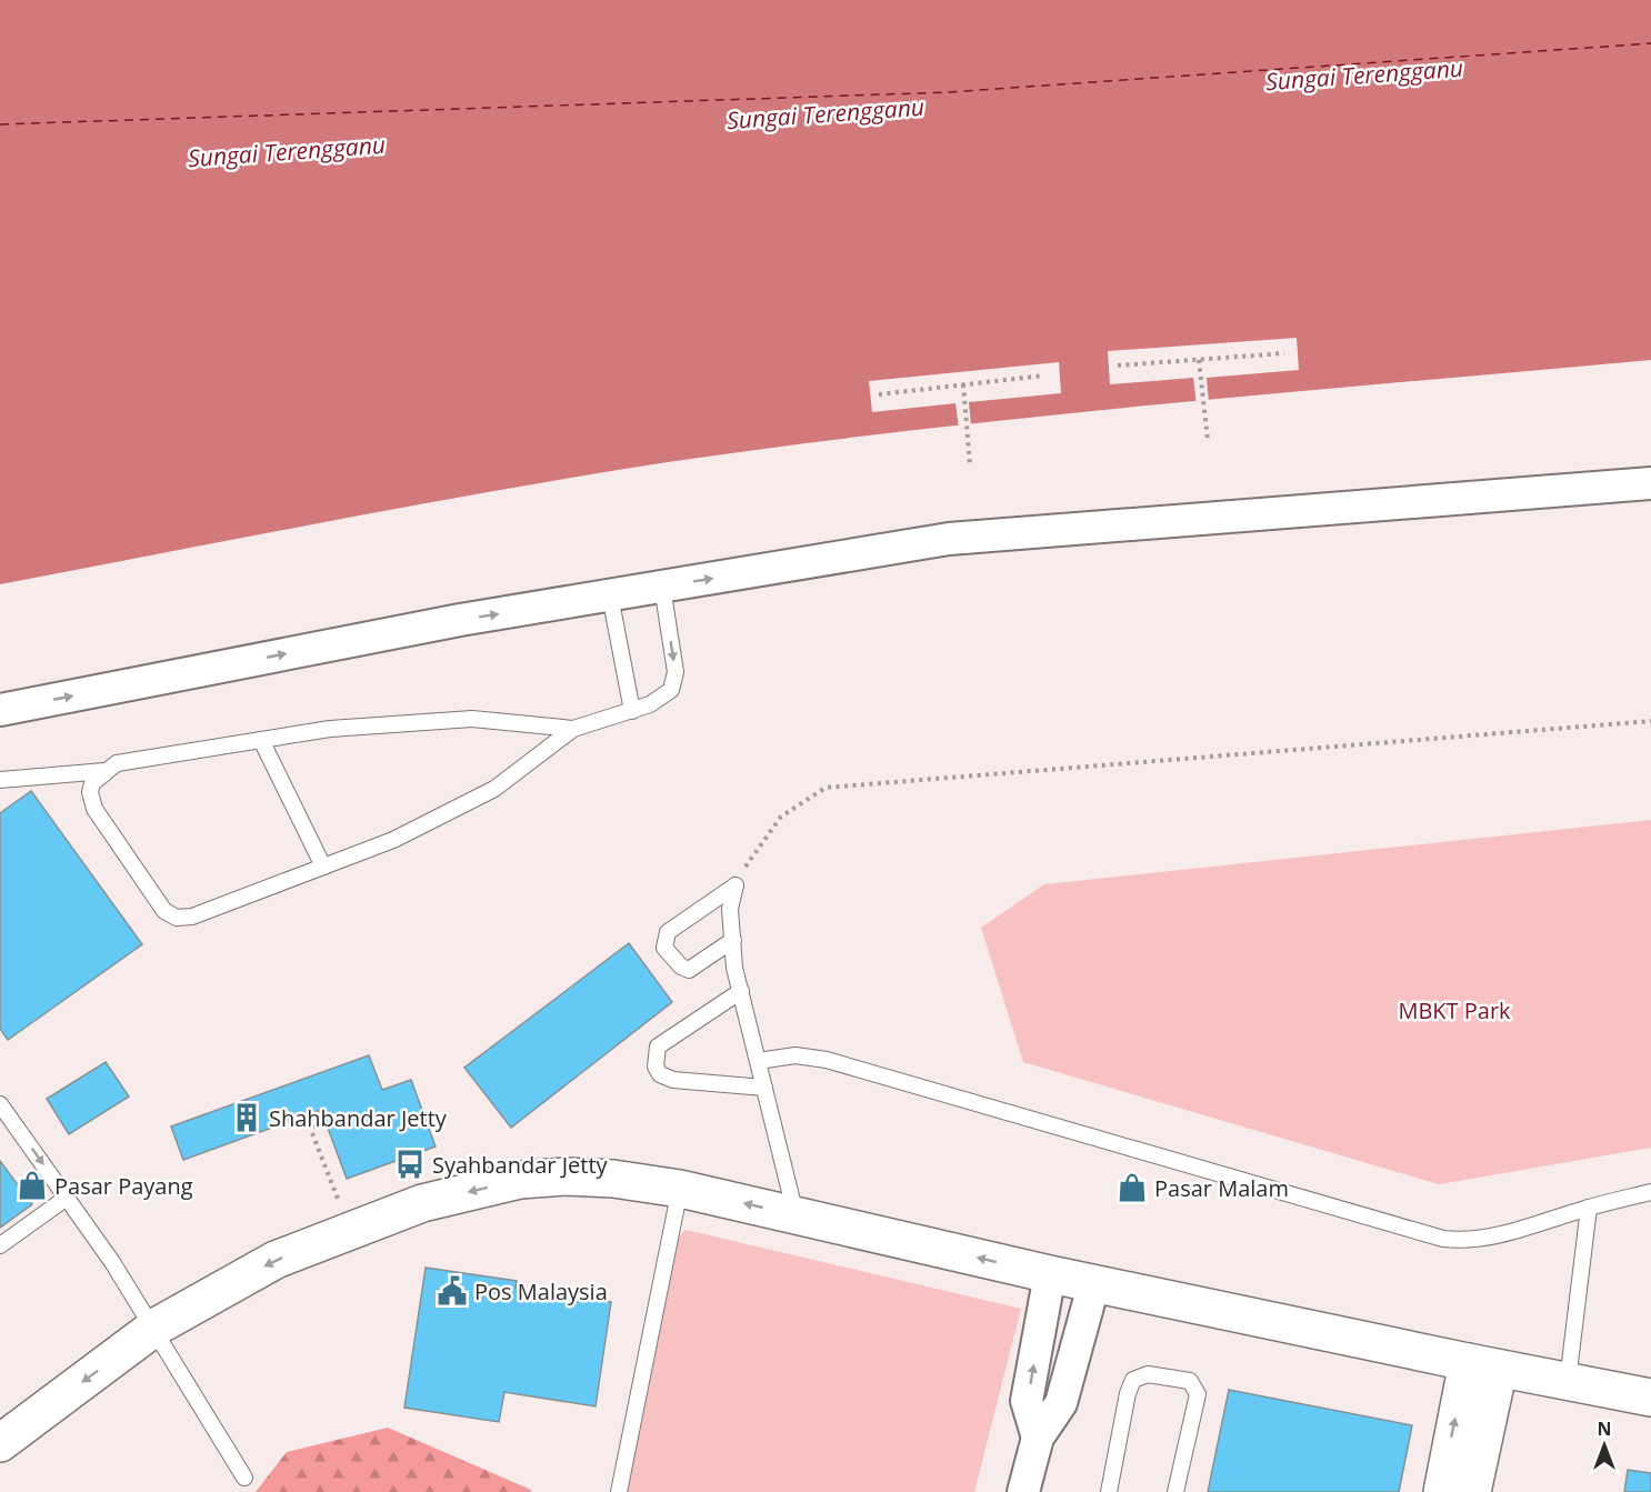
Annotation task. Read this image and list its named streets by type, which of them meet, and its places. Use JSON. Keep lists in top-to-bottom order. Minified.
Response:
{"water":["Sungai Terengganu"],"parks":["MBKT Park"],"places":{"building":["Shahbandar Jetty"],"bus stop":["Syahbandar Jetty"],"shop":["Pasar Payang","Pasar Malam"],"public building":["Pos Malaysia"]},"north":"top"}
